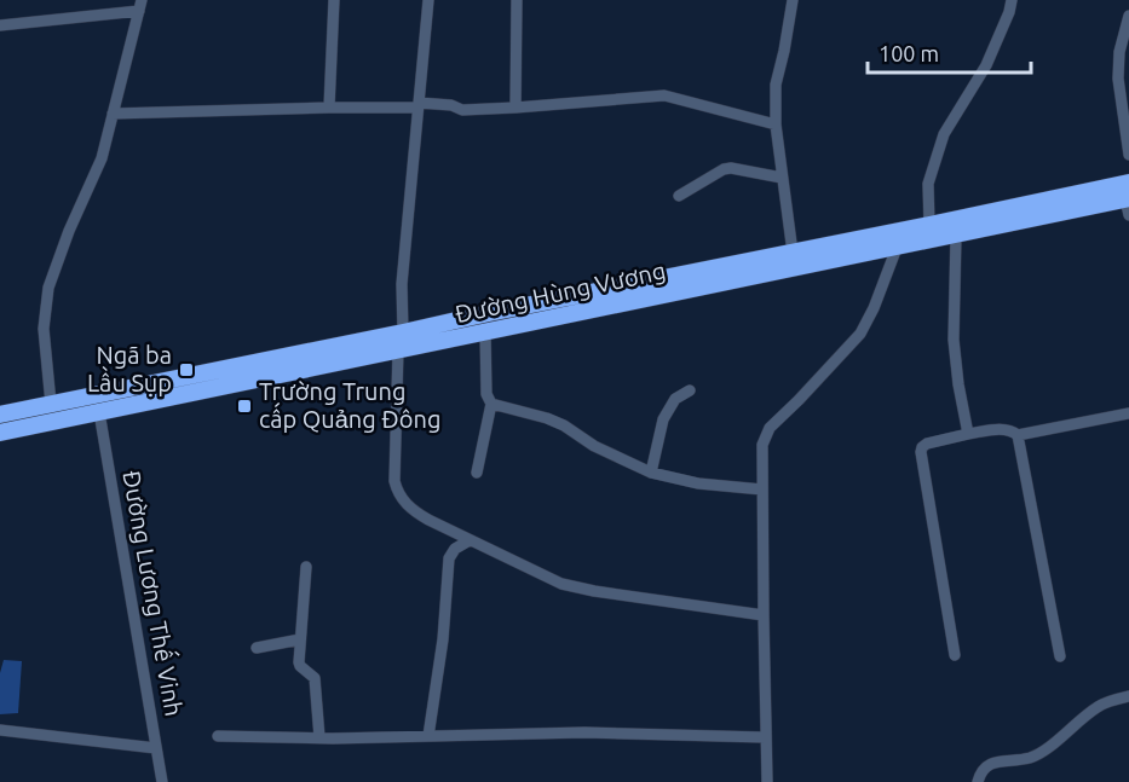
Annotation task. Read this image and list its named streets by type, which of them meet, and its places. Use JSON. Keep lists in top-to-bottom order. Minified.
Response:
{"streets":{"highway":["Đường Hùng Vương"],"street":["Đường Lương Thế Vinh"]},"crossings":[["Đường Hùng Vương","Đường Lương Thế Vinh"]],"places":{"transit":["Ngã ba Lầu Sụp","Trường Trung cấp Quảng Đông"]},"scale_bar":"100 m"}
